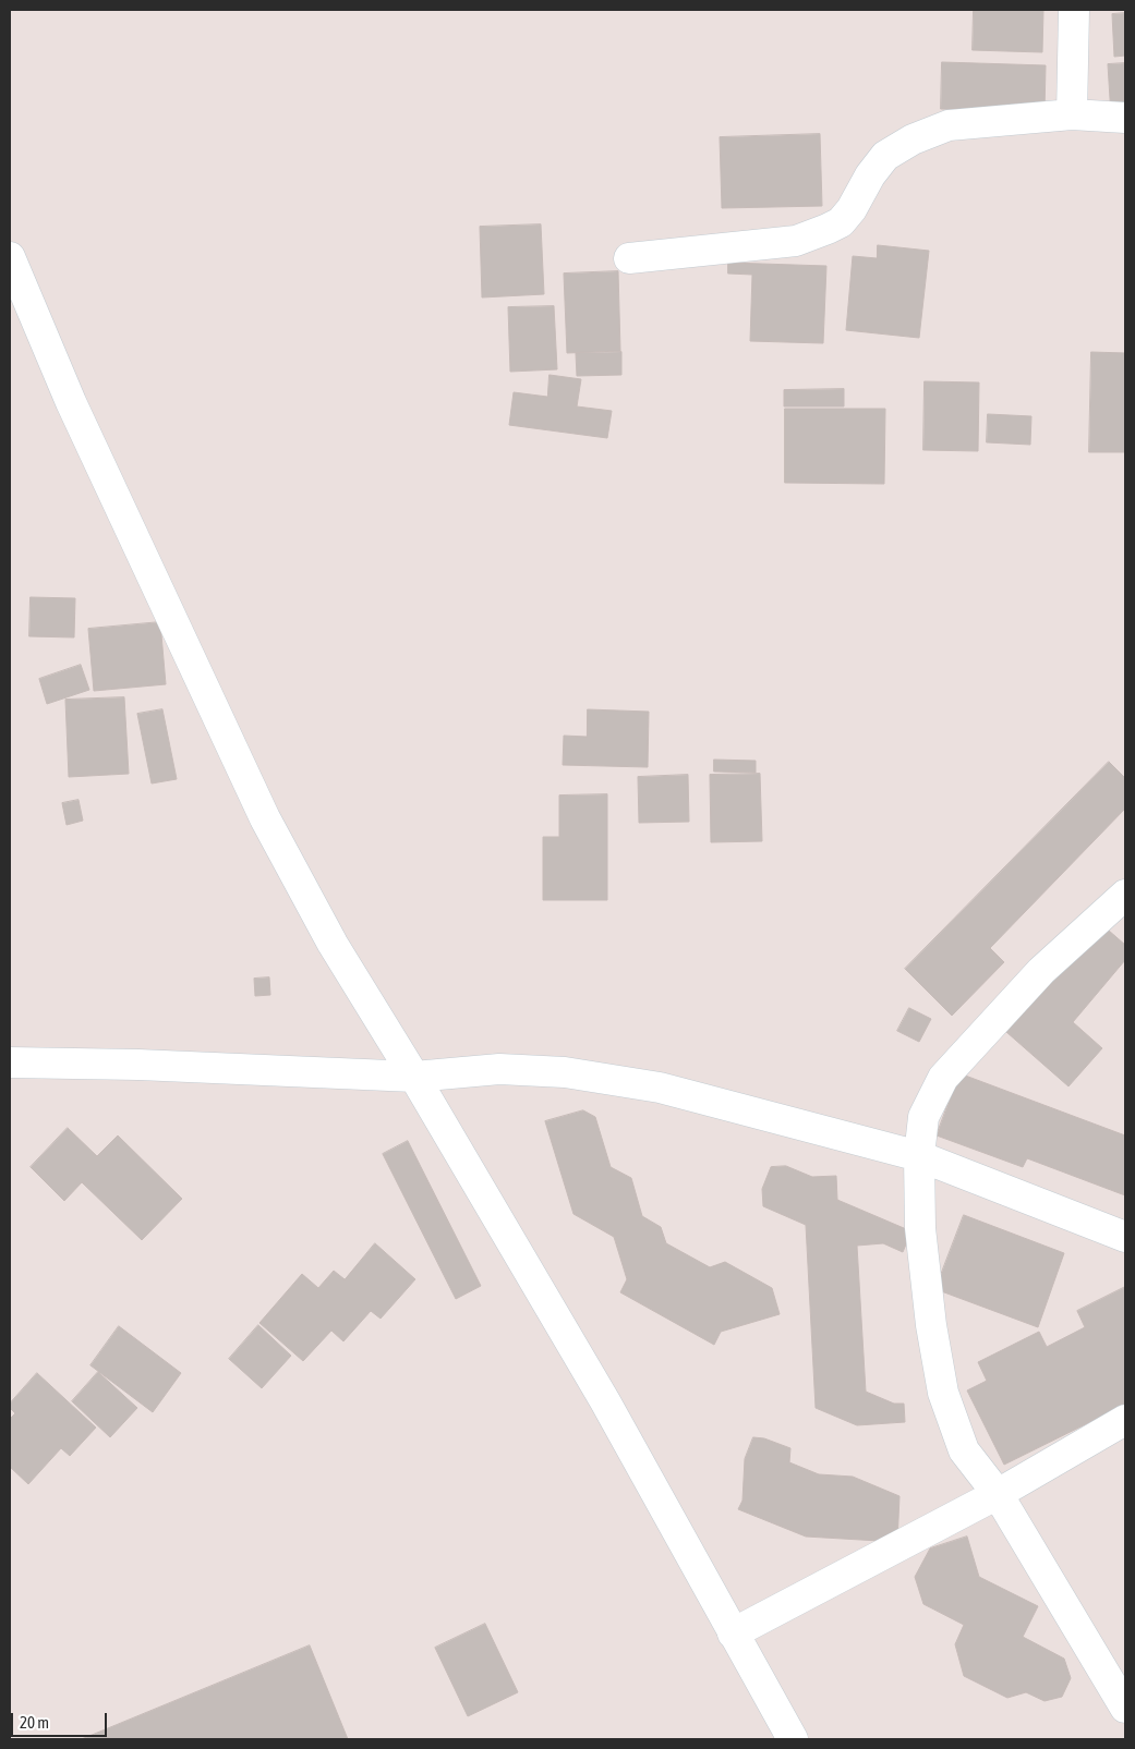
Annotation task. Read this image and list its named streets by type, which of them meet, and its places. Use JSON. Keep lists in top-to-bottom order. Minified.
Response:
{"scale_bar":"20 m"}
